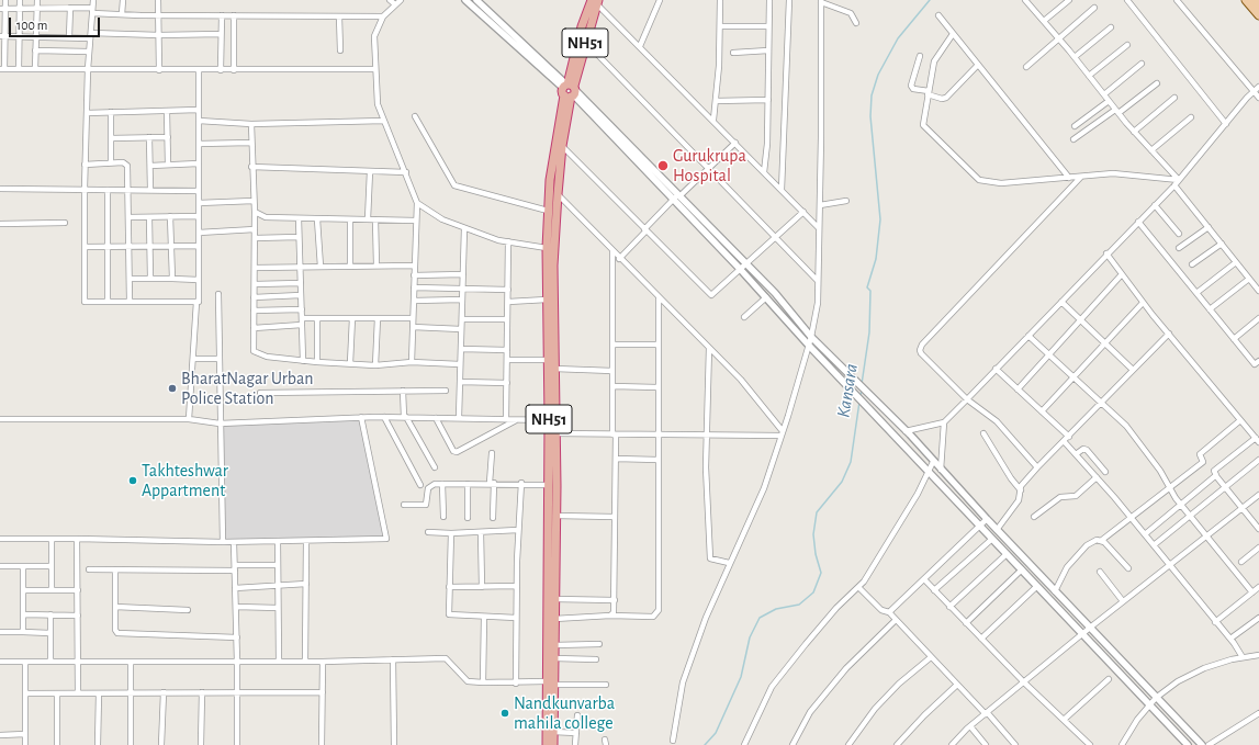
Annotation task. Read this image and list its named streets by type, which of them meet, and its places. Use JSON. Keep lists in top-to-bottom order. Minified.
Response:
{"streets":{"highway":["NH51"]},"water":["Kansara"],"places":["Gurukrupa Hospital","BharatNagar Urban Police Station","Takhteshwar Appartment","Nandkunvarba mahila college"],"scale_bar":"100 m"}
